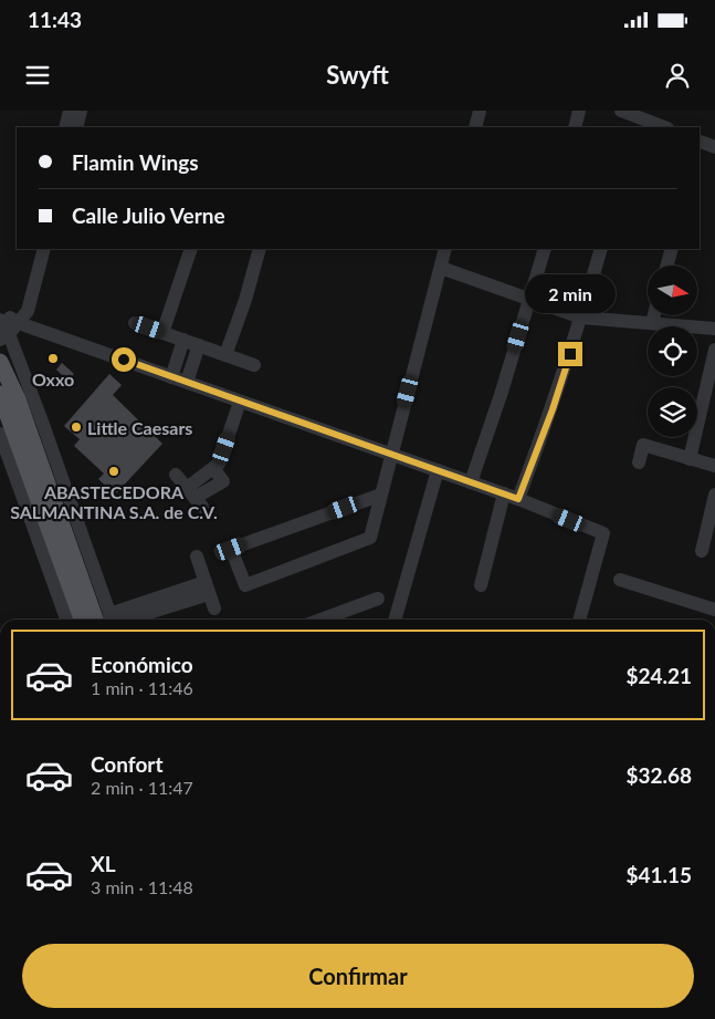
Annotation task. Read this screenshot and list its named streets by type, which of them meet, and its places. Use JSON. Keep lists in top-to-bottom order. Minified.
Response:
{"places":["Oxxo","Little Caesars","ABASTECEDORA SALMANTINA S.A. de C.V."],"north":"right","page":{"status":"11:43","header":"Swyft","banner":["Flamin Wings","Calle Julio Verne"],"bubble":"2 min","list":[{"name":"Económico","note":"1 min · 11:46","value":"$24.21"},{"name":"Confort","note":"2 min · 11:47","value":"$32.68"},{"name":"XL","note":"3 min · 11:48","value":"$41.15"}],"buttons":"Confirmar"}}
